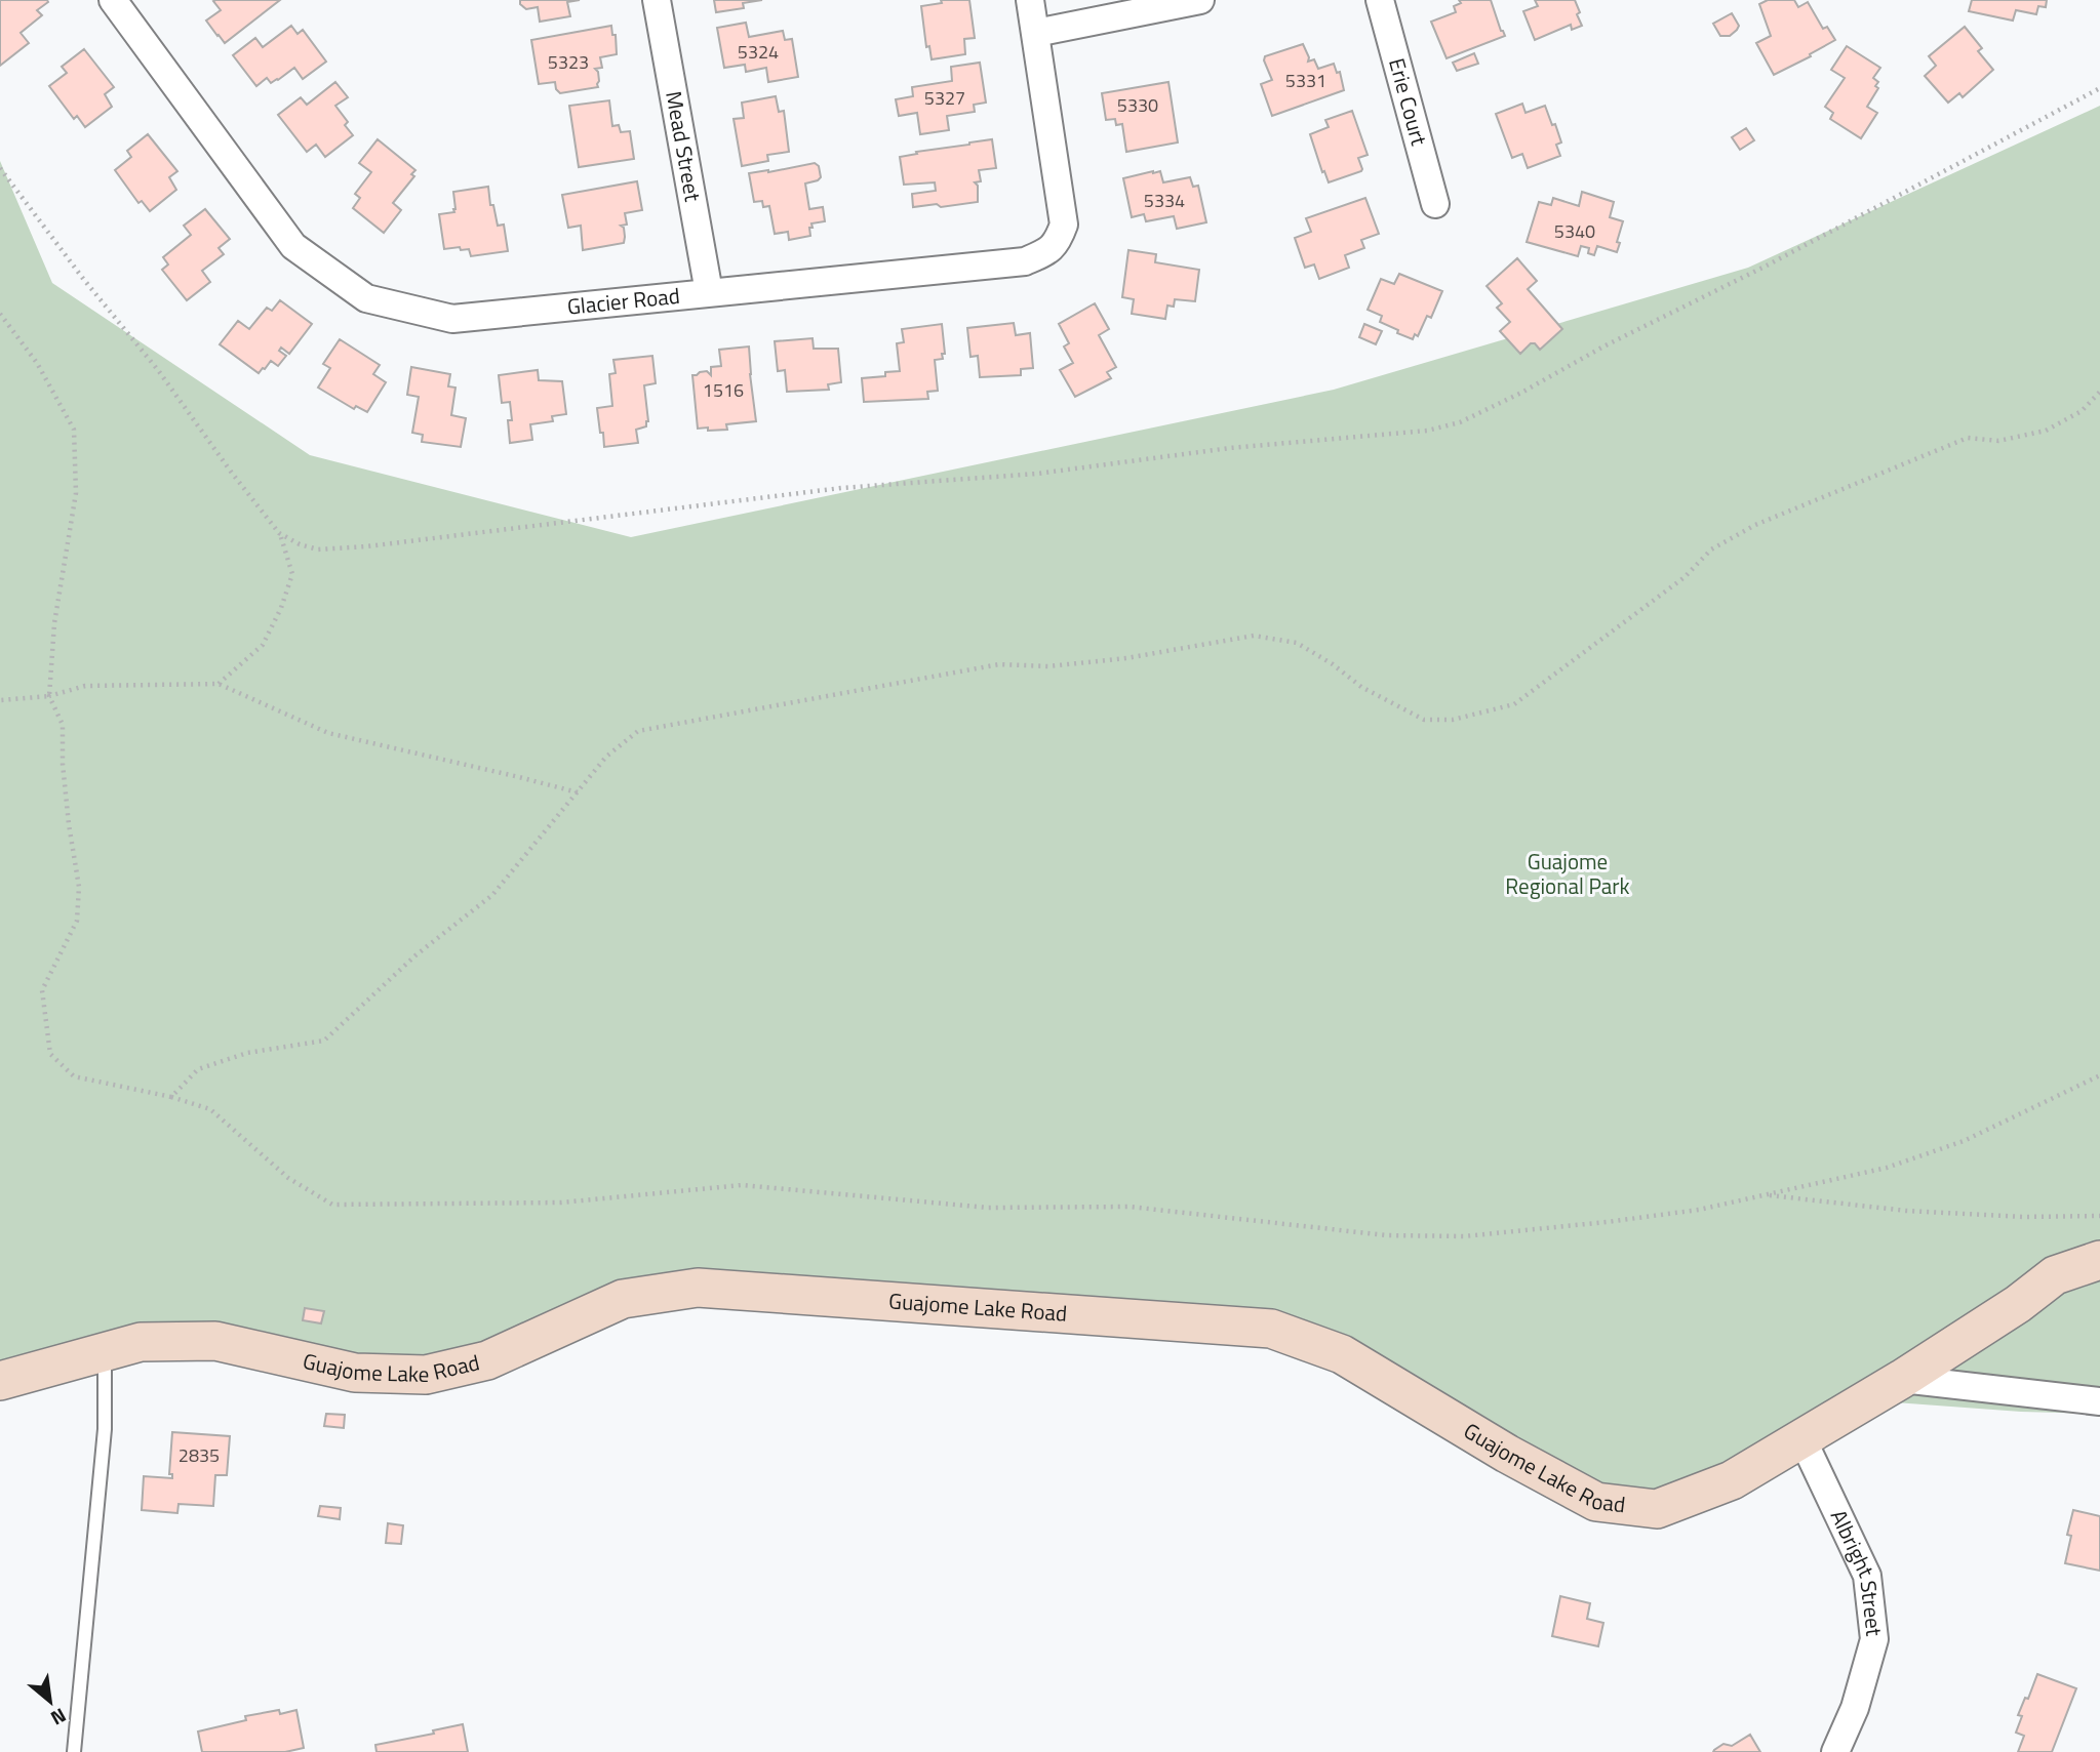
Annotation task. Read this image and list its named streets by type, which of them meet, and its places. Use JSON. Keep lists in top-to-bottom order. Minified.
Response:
{"streets":{"street":["Erie Court","Mead Street","Glacier Road","Guajome Lake Road","Albright Street"]},"crossings":[["Mead Street","Glacier Road"],["Guajome Lake Road","Albright Street"]],"parks":["Guajome Regional Park"],"house_numbers":["5324","5323","5331","5327","5330","5334","5340","1516","2835"],"north":"bottom right"}
